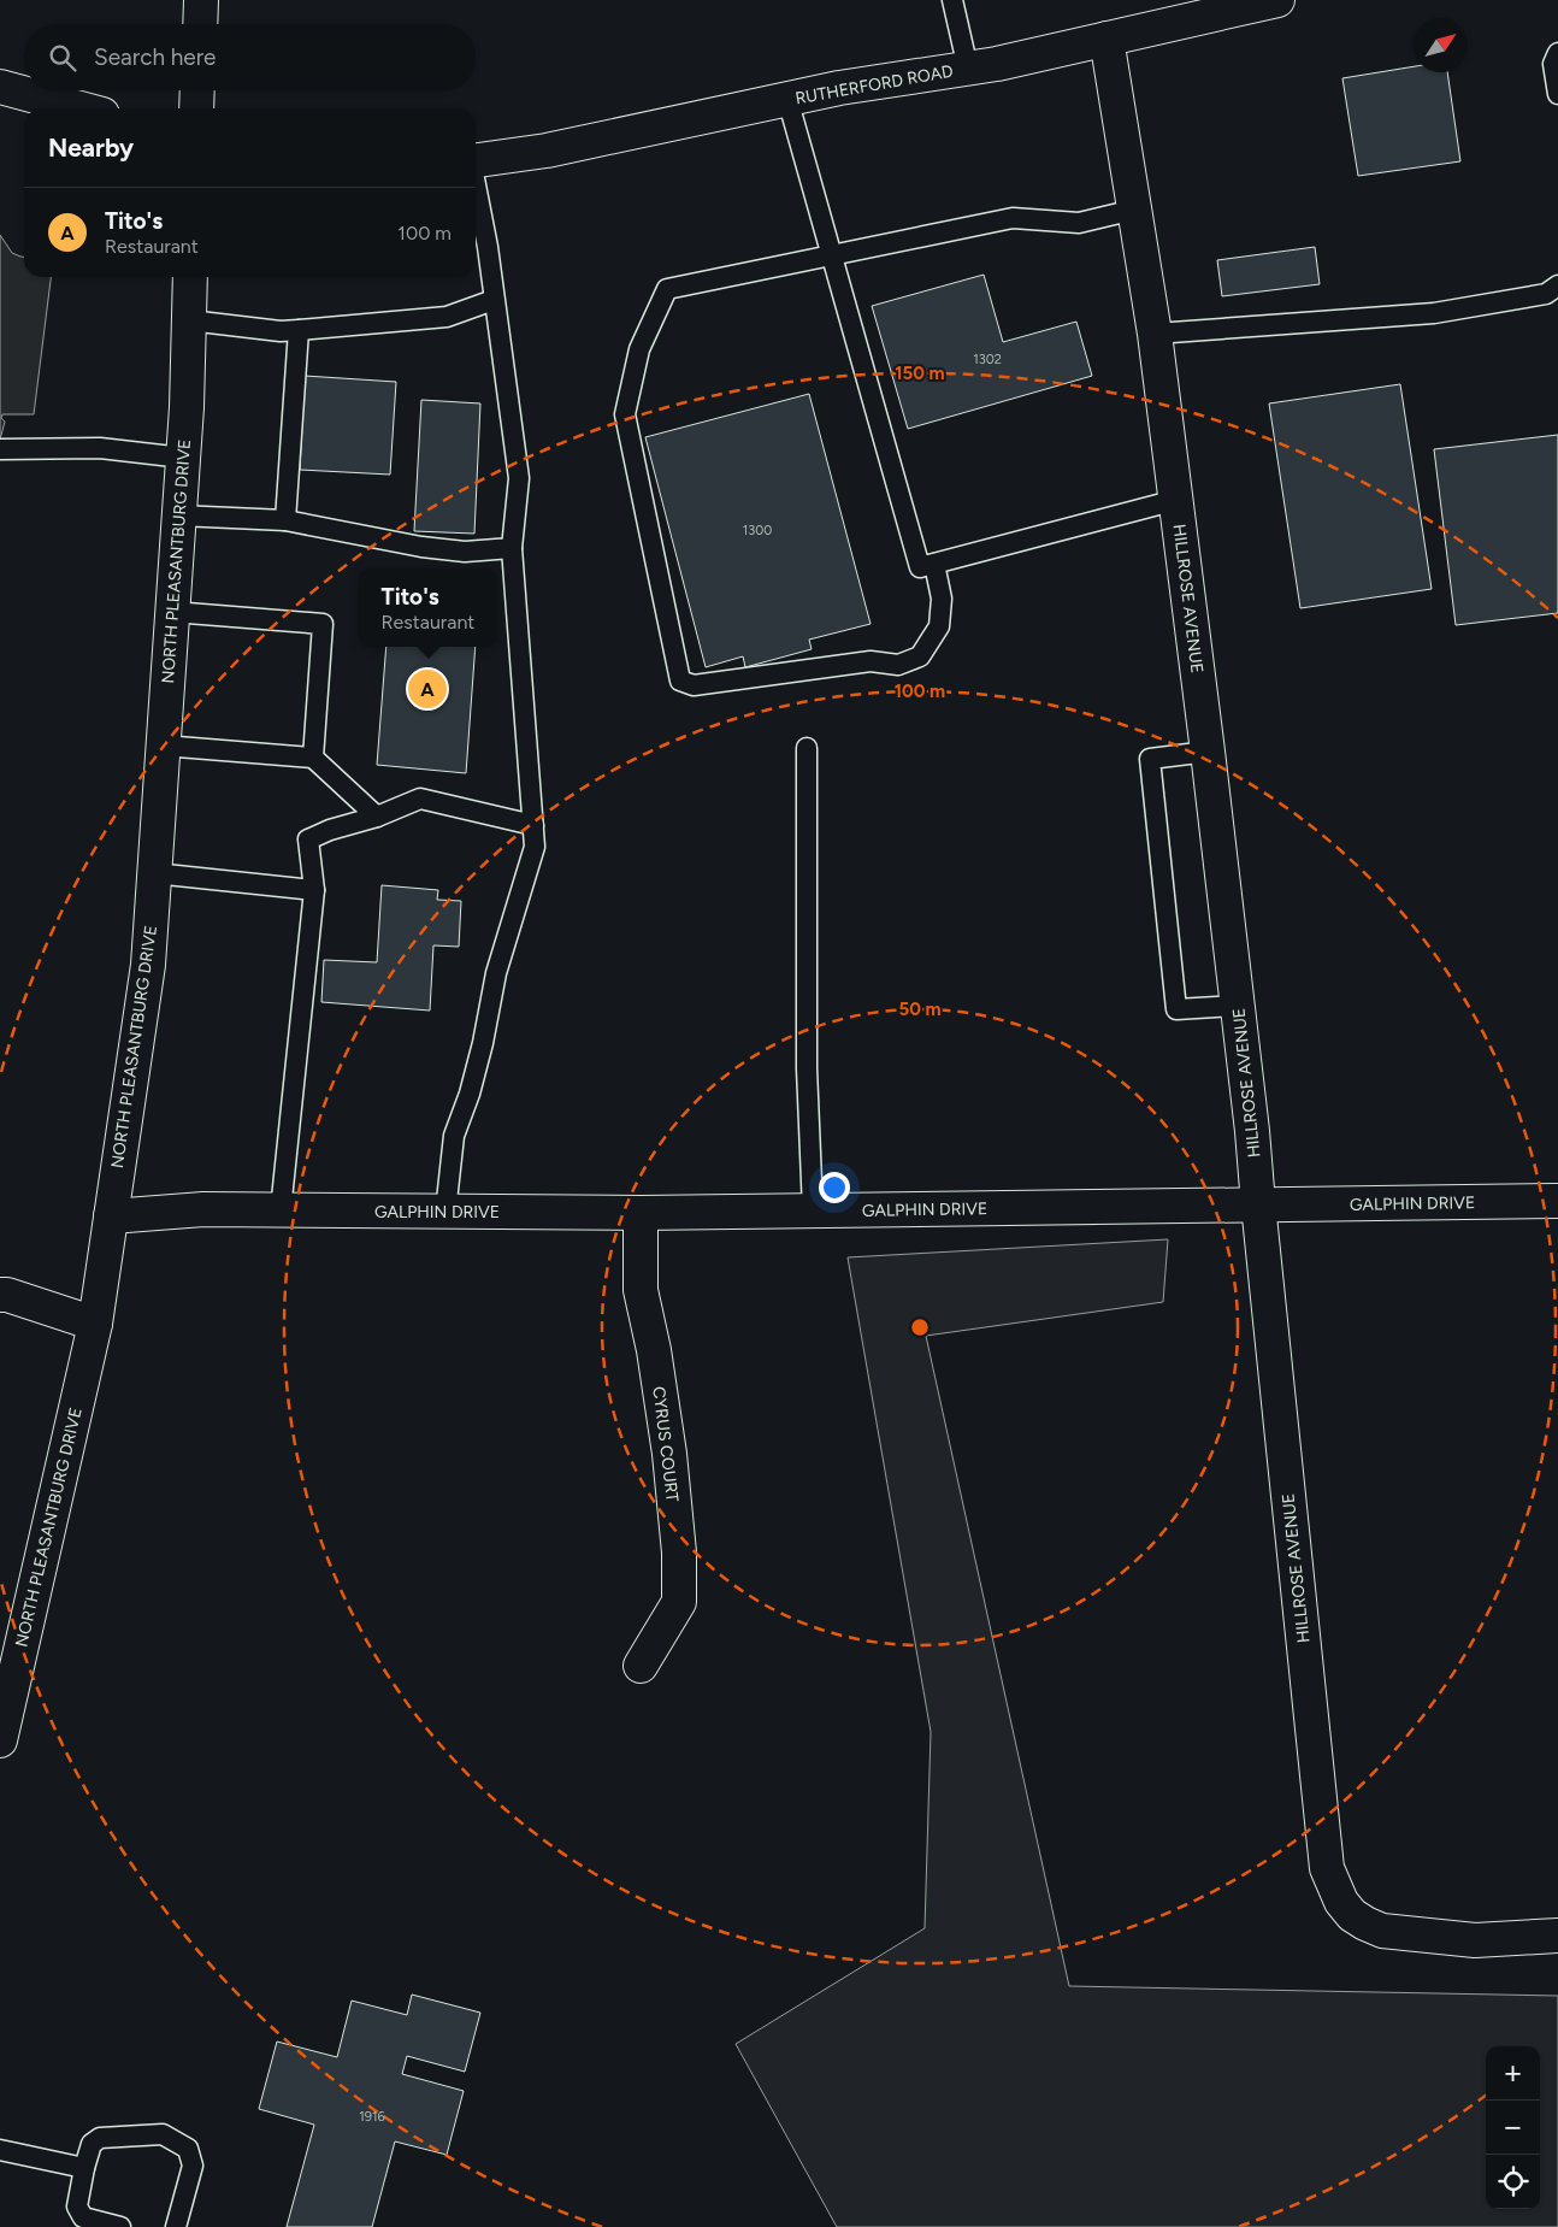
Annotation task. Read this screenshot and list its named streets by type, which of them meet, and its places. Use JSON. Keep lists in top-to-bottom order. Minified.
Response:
{"streets":{"street":["RUTHERFORD ROAD","NORTH PLEASANTBURG DRIVE","HILLROSE AVENUE","GALPHIN DRIVE","CYRUS COURT"]},"crossings":[["RUTHERFORD ROAD","HILLROSE AVENUE"],["NORTH PLEASANTBURG DRIVE","GALPHIN DRIVE"],["HILLROSE AVENUE","GALPHIN DRIVE"],["GALPHIN DRIVE","CYRUS COURT"]],"house_numbers":["1302","1300","1916"],"north":"top right","page":{"search":"Search here","heading":"Nearby","list":[{"mark":"A","name":"Tito's","note":"Restaurant","value":"100 m"}],"popup":["Tito's","Restaurant"],"pins":"A","map_buttons":["+","−"]},"rings":["150 m","100 m","50 m"]}
